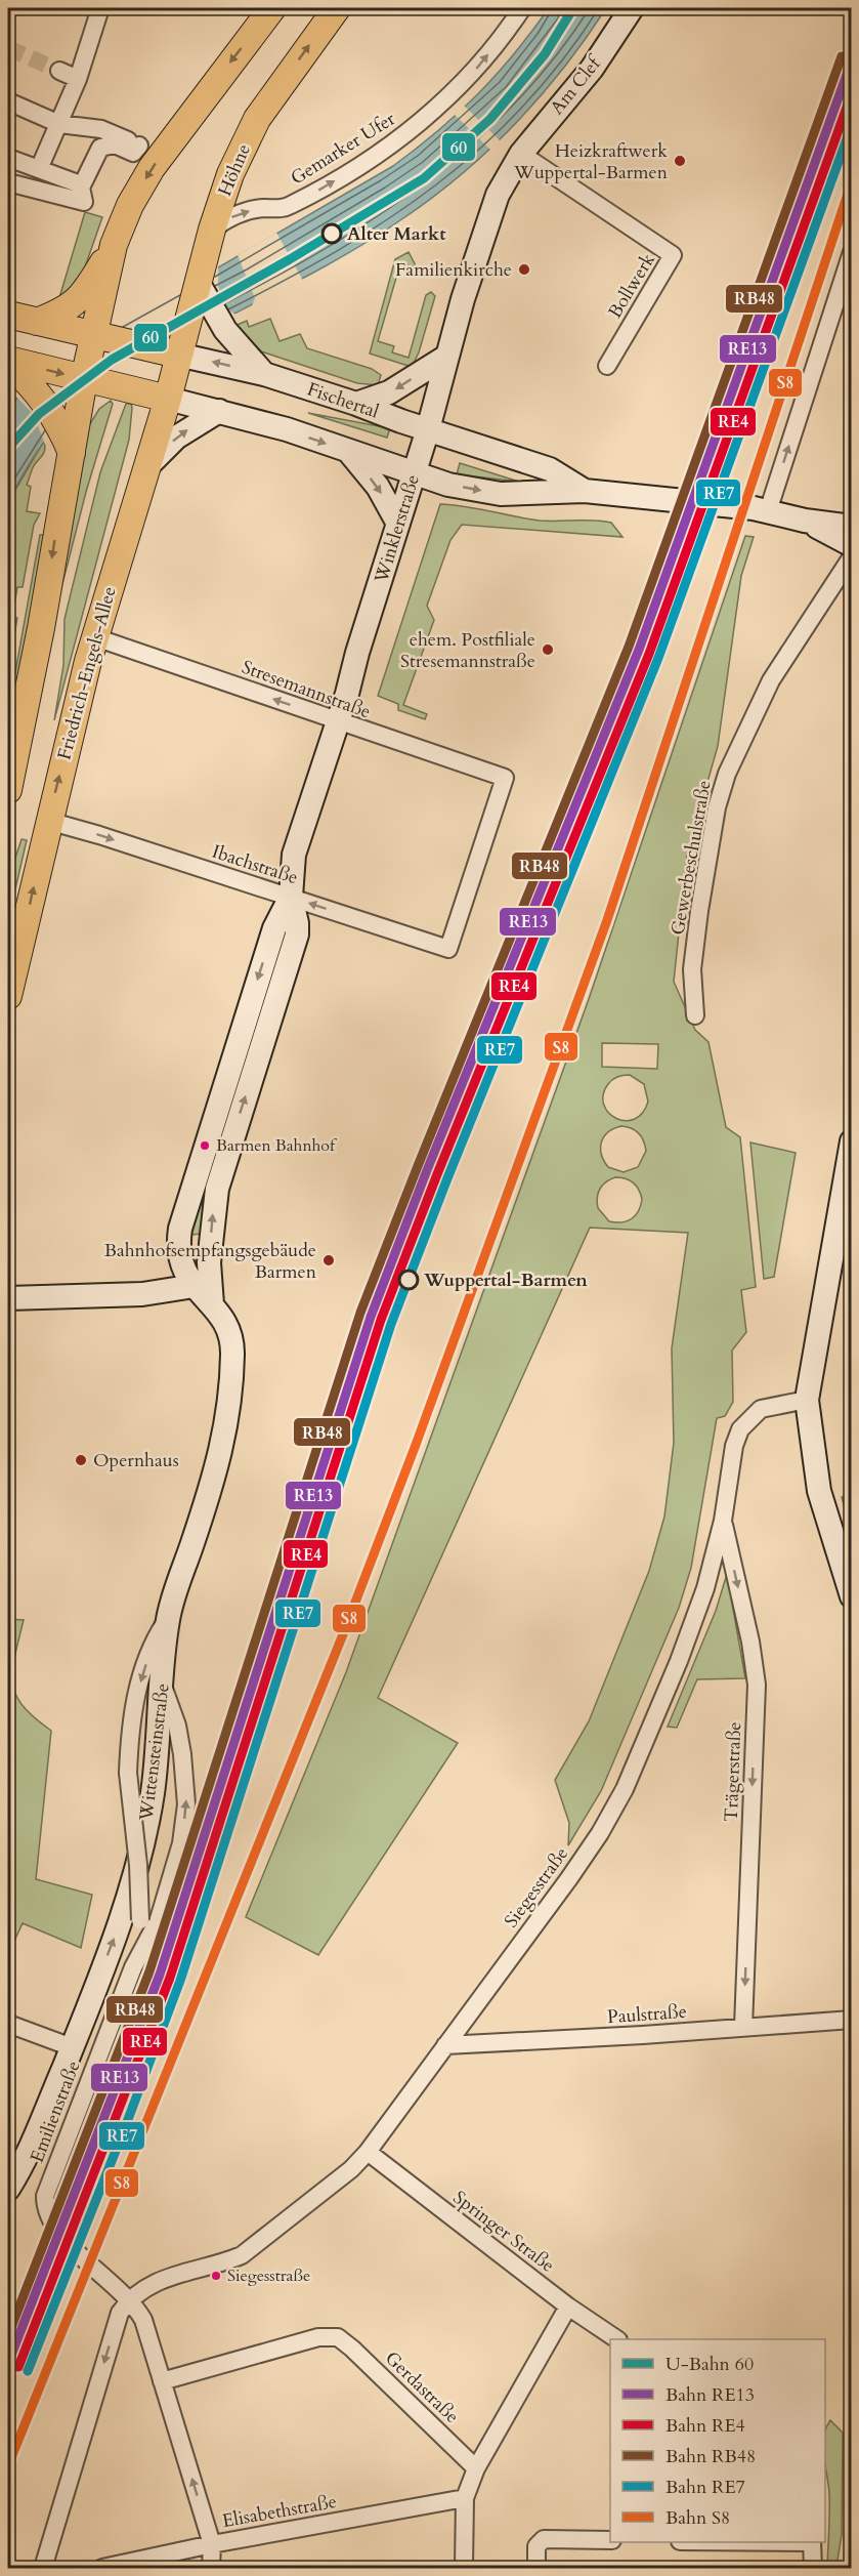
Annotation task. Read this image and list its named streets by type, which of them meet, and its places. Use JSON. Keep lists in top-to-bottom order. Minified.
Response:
{"streets":{"main road":["Am Clef","Höhne","Fischertal","Winklerstraße","Friedrich-Engels-Allee","Wittensteinstraße"],"street":["Gemarker Ufer","Bollwerk","Stresemannstraße","Gewerbeschulstraße","Ibachstraße","Trägerstraße","Siegesstraße","Paulstraße","Emilienstraße","Springer Straße","Gerdastraße","Elisabethstraße"]},"crossings":[["Am Clef","Bollwerk"],["Am Clef","Winklerstraße"],["Gemarker Ufer","Höhne"],["Höhne","Fischertal"],["Höhne","Friedrich-Engels-Allee"],["Bollwerk","Winklerstraße"],["Fischertal","Winklerstraße"],["Fischertal","Friedrich-Engels-Allee"],["Winklerstraße","Stresemannstraße"],["Winklerstraße","Ibachstraße"],["Winklerstraße","Wittensteinstraße"],["Friedrich-Engels-Allee","Stresemannstraße"],["Friedrich-Engels-Allee","Ibachstraße"],["Stresemannstraße","Ibachstraße"],["Ibachstraße","Wittensteinstraße"],["Wittensteinstraße","Emilienstraße"],["Trägerstraße","Siegesstraße"],["Trägerstraße","Paulstraße"],["Siegesstraße","Paulstraße"],["Siegesstraße","Emilienstraße"],["Siegesstraße","Springer Straße"],["Emilienstraße","Gerdastraße"],["Emilienstraße","Elisabethstraße"]],"one_way":["Gemarker Ufer","Stresemannstraße","Trägerstraße"],"places":["Heizkraftwerk Wuppertal-Barmen","Alter Markt","Familienkirche","ehem. Postfiliale Stresemannstraße","Barmen Bahnhof","Bahnhofsempfangsgebäude Barmen","Wuppertal-Barmen","Opernhaus","Siegesstraße"],"lines":["metro line 60","rail line RB48","rail line RE13","rail line RE4","rail line RE7","rail line S8"],"legend":["U-Bahn 60","Bahn RE13","Bahn RE4","Bahn RB48","Bahn RE7","Bahn S8"]}
